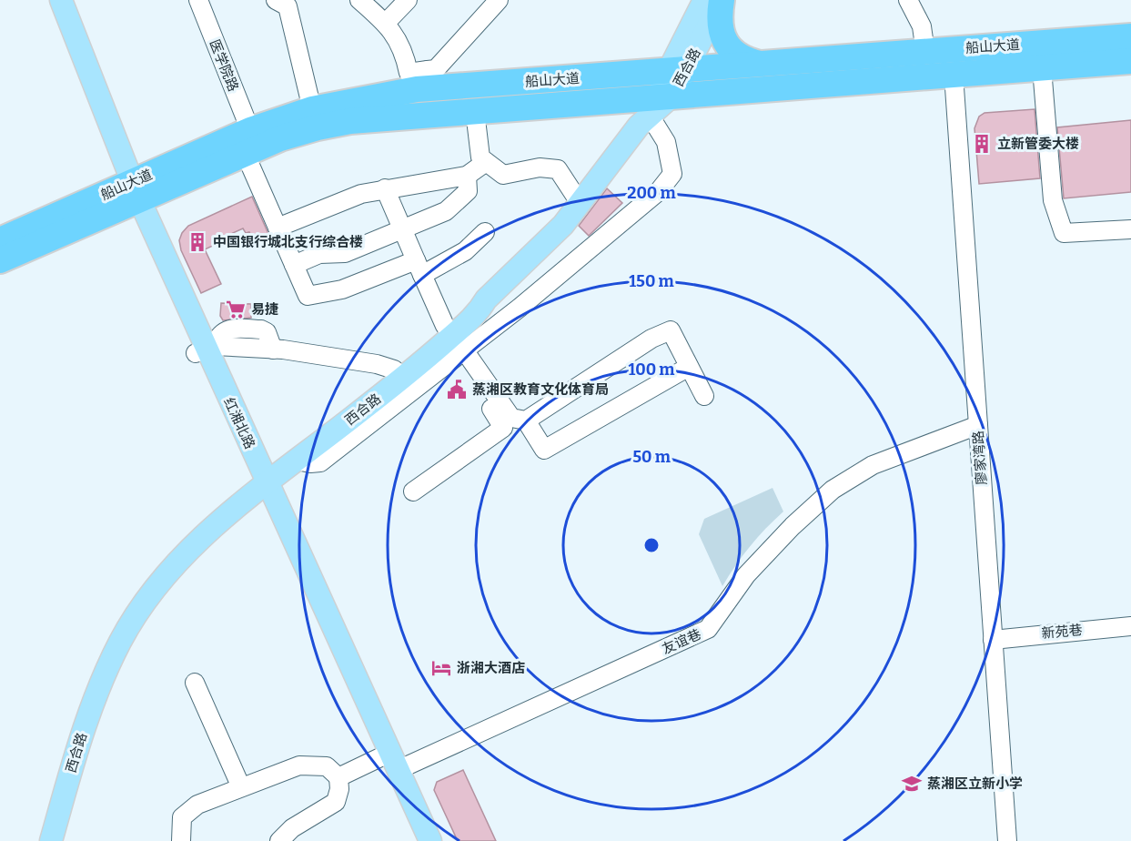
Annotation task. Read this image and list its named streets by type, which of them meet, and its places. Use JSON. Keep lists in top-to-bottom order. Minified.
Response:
{"streets":{"highway":["船山大道"],"main road":["西合路","红湘北路"],"street":["医学院路","廖家湾路","新苑巷","友谊巷"]},"crossings":[["船山大道","医学院路"],["船山大道","西合路"],["船山大道","红湘北路"],["船山大道","廖家湾路"],["西合路","红湘北路"],["红湘北路","友谊巷"],["廖家湾路","新苑巷"],["廖家湾路","友谊巷"]],"places":{"building":["立新管委大楼","中国银行城北支行综合楼"],"supermarket":["易捷"],"public building":["蒸湘区教育文化体育局"],"hotel":["浙湘大酒店"],"school or university":["蒸湘区立新小学"]},"rings":["200 m","150 m","100 m","50 m"]}
